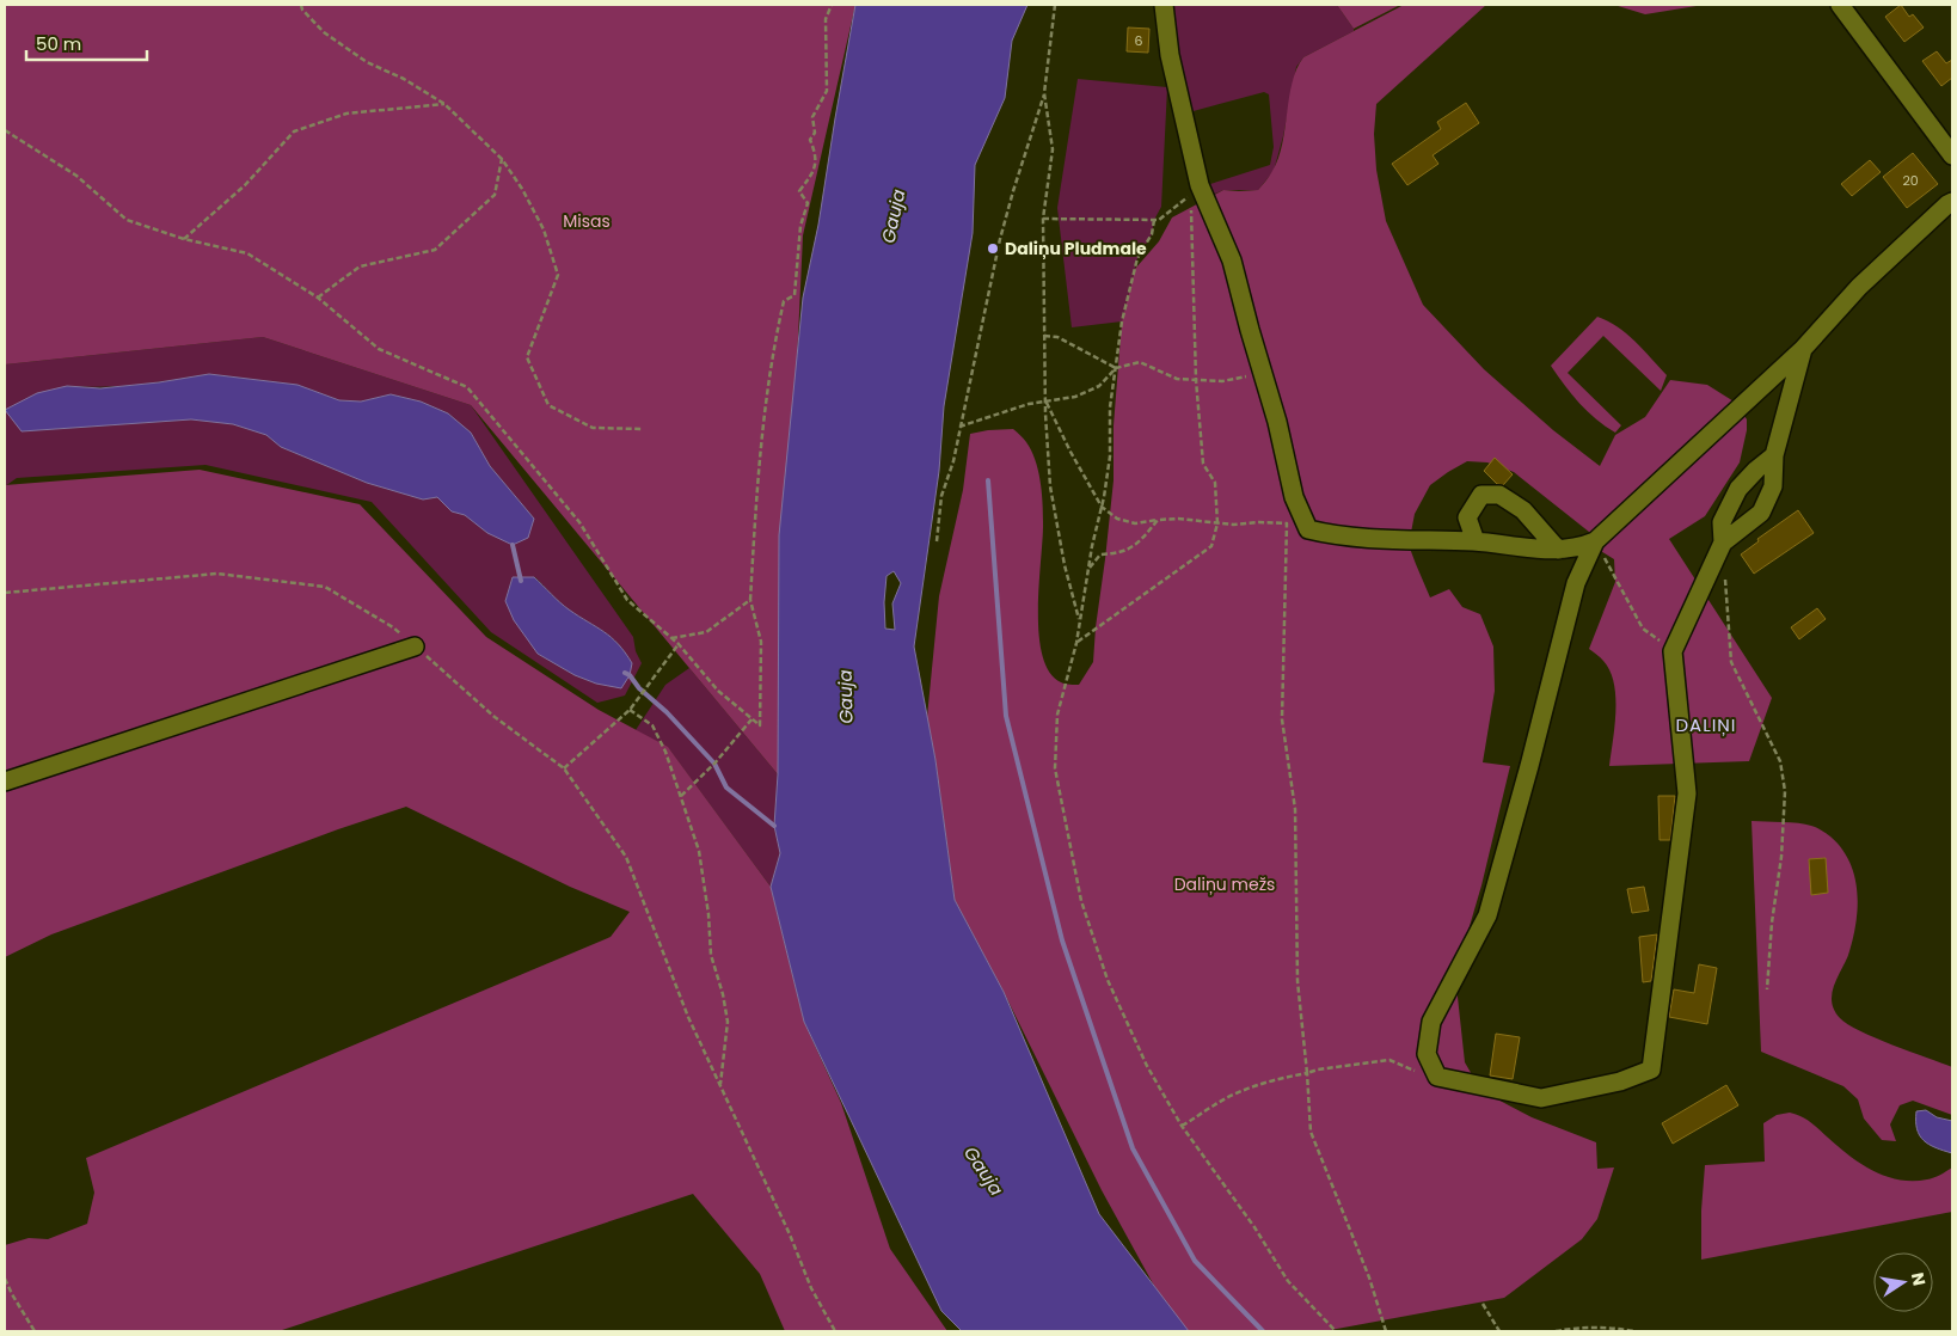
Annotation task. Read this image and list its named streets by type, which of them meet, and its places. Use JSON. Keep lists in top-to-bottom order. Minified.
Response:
{"districts":["DALIŅI"],"water":["Gauja"],"parks":["Misas","Daliņu mežs"],"places":["Daliņu Pludmale"],"house_numbers":["6","20"],"scale_bar":"50 m","north":"right"}
